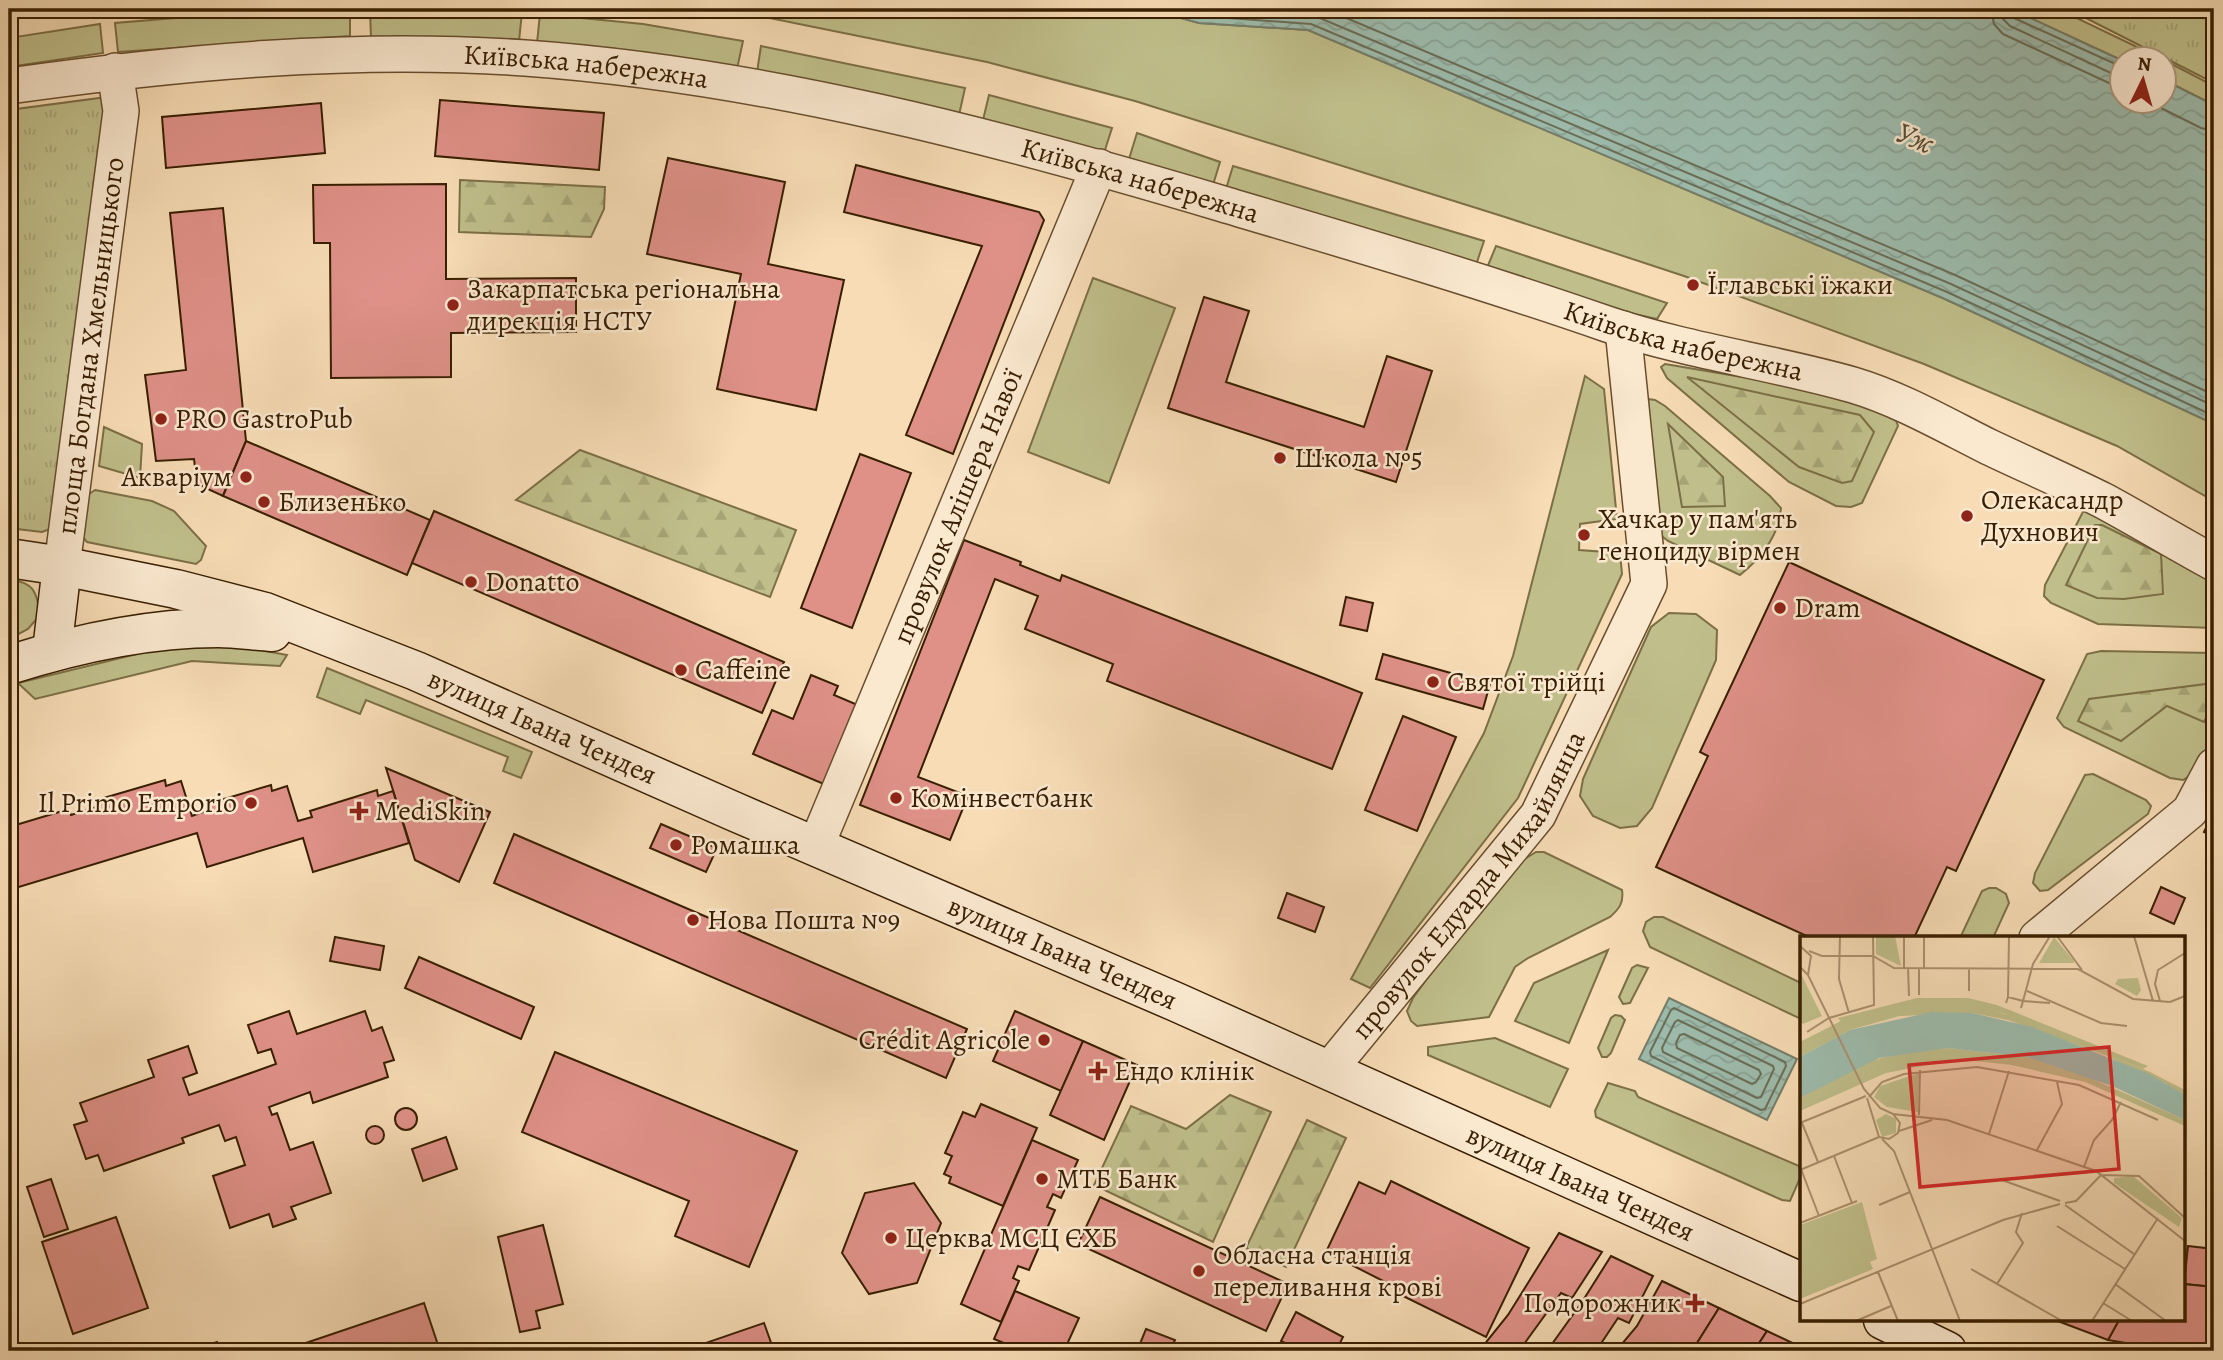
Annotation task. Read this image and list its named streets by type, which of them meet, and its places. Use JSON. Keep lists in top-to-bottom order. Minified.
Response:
{"streets":{"main road":["площа Богдана Хмельницького","вулиця Івана Чендея"],"street":["Київська набережна","провулок Алішера Навої","провулок Едуарда Михайлянца"]},"crossings":[["Київська набережна","площа Богдана Хмельницького"],["Київська набережна","провулок Алішера Навої"],["Київська набережна","провулок Едуарда Михайлянца"],["площа Богдана Хмельницького","вулиця Івана Чендея"],["провулок Алішера Навої","вулиця Івана Чендея"],["вулиця Івана Чендея","провулок Едуарда Михайлянца"]],"water":["Уж"],"places":{"other":["Їглавські їжаки","Закарпатська регіональна дирекція НСТУ","PRO GastroPub","Школа №5","Акваріум","Близенько","Олекасандр Духнович","Хачкар у пам'ять геноциду вірмен","Donatto","Dram","Caffeine","Святої трійці","Комінвестбанк","Il Primo Emporio","Ромашка","Нова Пошта №9","Crédit Agricole","МТБ Банк","Церква МСЦ ЄХБ","Обласна станція переливання крові"],"health":["MediSkin","Ендо клінік","Подорожник"]},"north":"top"}
